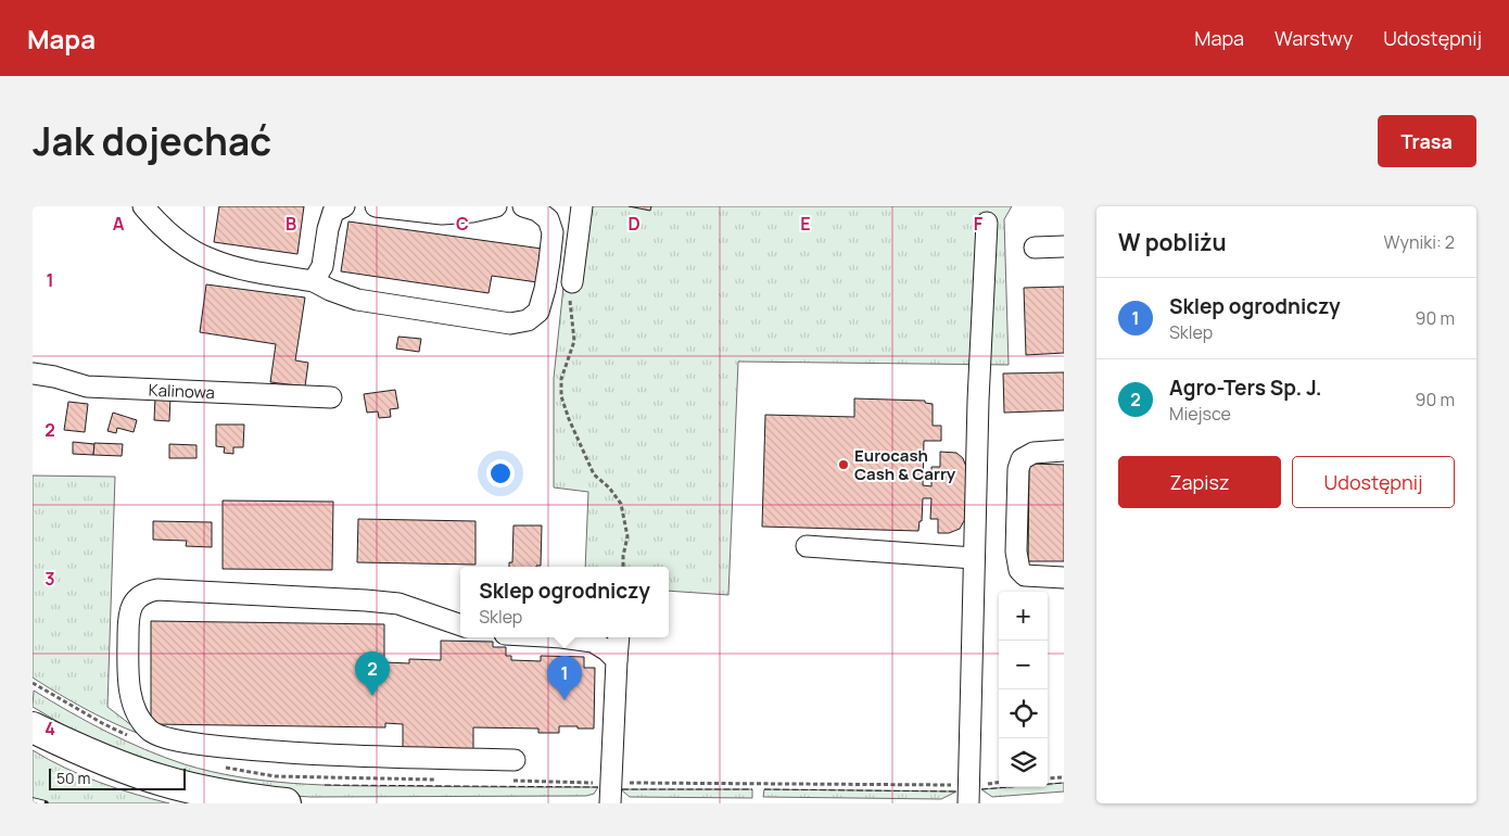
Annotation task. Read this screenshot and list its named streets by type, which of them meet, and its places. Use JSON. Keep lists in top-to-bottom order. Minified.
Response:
{"streets":{"street":["Kalinowa"]},"places":["Eurocash Cash & Carry"],"scale_bar":"50 m","page":{"header":"Mapa","nav":["Mapa","Warstwy","Udostępnij"],"title":"Jak dojechać","buttons":["Trasa",["Zapisz","Udostępnij"]],"heading":["W pobliżu","Wyniki: 2"],"list":[{"mark":"1","name":"Sklep ogrodniczy","note":"Sklep","value":"90 m"},{"mark":"2","name":"Agro-Ters Sp. J.","note":"Miejsce","value":"90 m"}],"popup":["Sklep ogrodniczy","Sklep"],"map_buttons":["+","−"],"pins":["2","1"],"scale":"50 m"},"grid":{"columns":["A","B","C","D","E","F"],"rows":["1","2","3","4"]}}
